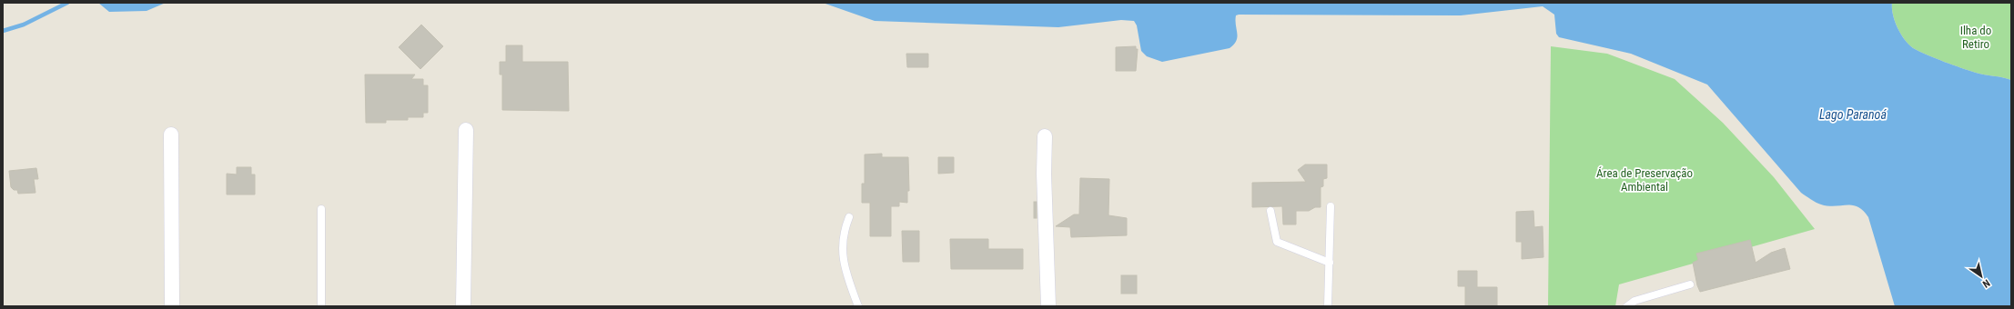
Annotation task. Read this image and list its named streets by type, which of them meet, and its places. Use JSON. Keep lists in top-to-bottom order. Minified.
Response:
{"water":["Lago Paranoá"],"parks":["Ilha do Retiro","Área de Preservação Ambiental"],"north":"bottom right"}
